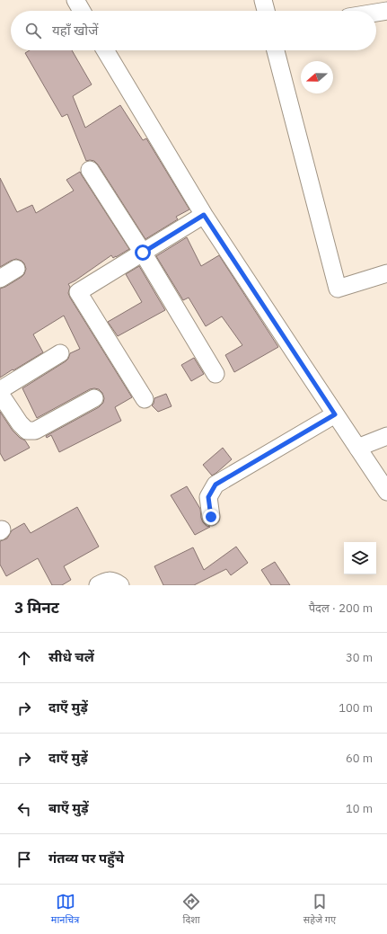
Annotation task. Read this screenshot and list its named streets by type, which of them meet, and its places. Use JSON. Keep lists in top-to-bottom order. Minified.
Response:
{"north":"left","page":{"search":"यहाँ खोजें","heading":["3 मिनट","पैदल · 200 m"],"list":[["सीधे चलें","30 m"],["दाएँ मुड़ें","100 m"],["दाएँ मुड़ें","60 m"],["बाएँ मुड़ें","10 m"],"गंतव्य पर पहुँचे"],"nav":["मानचित्र","दिशा","सहेजे गए"]}}
